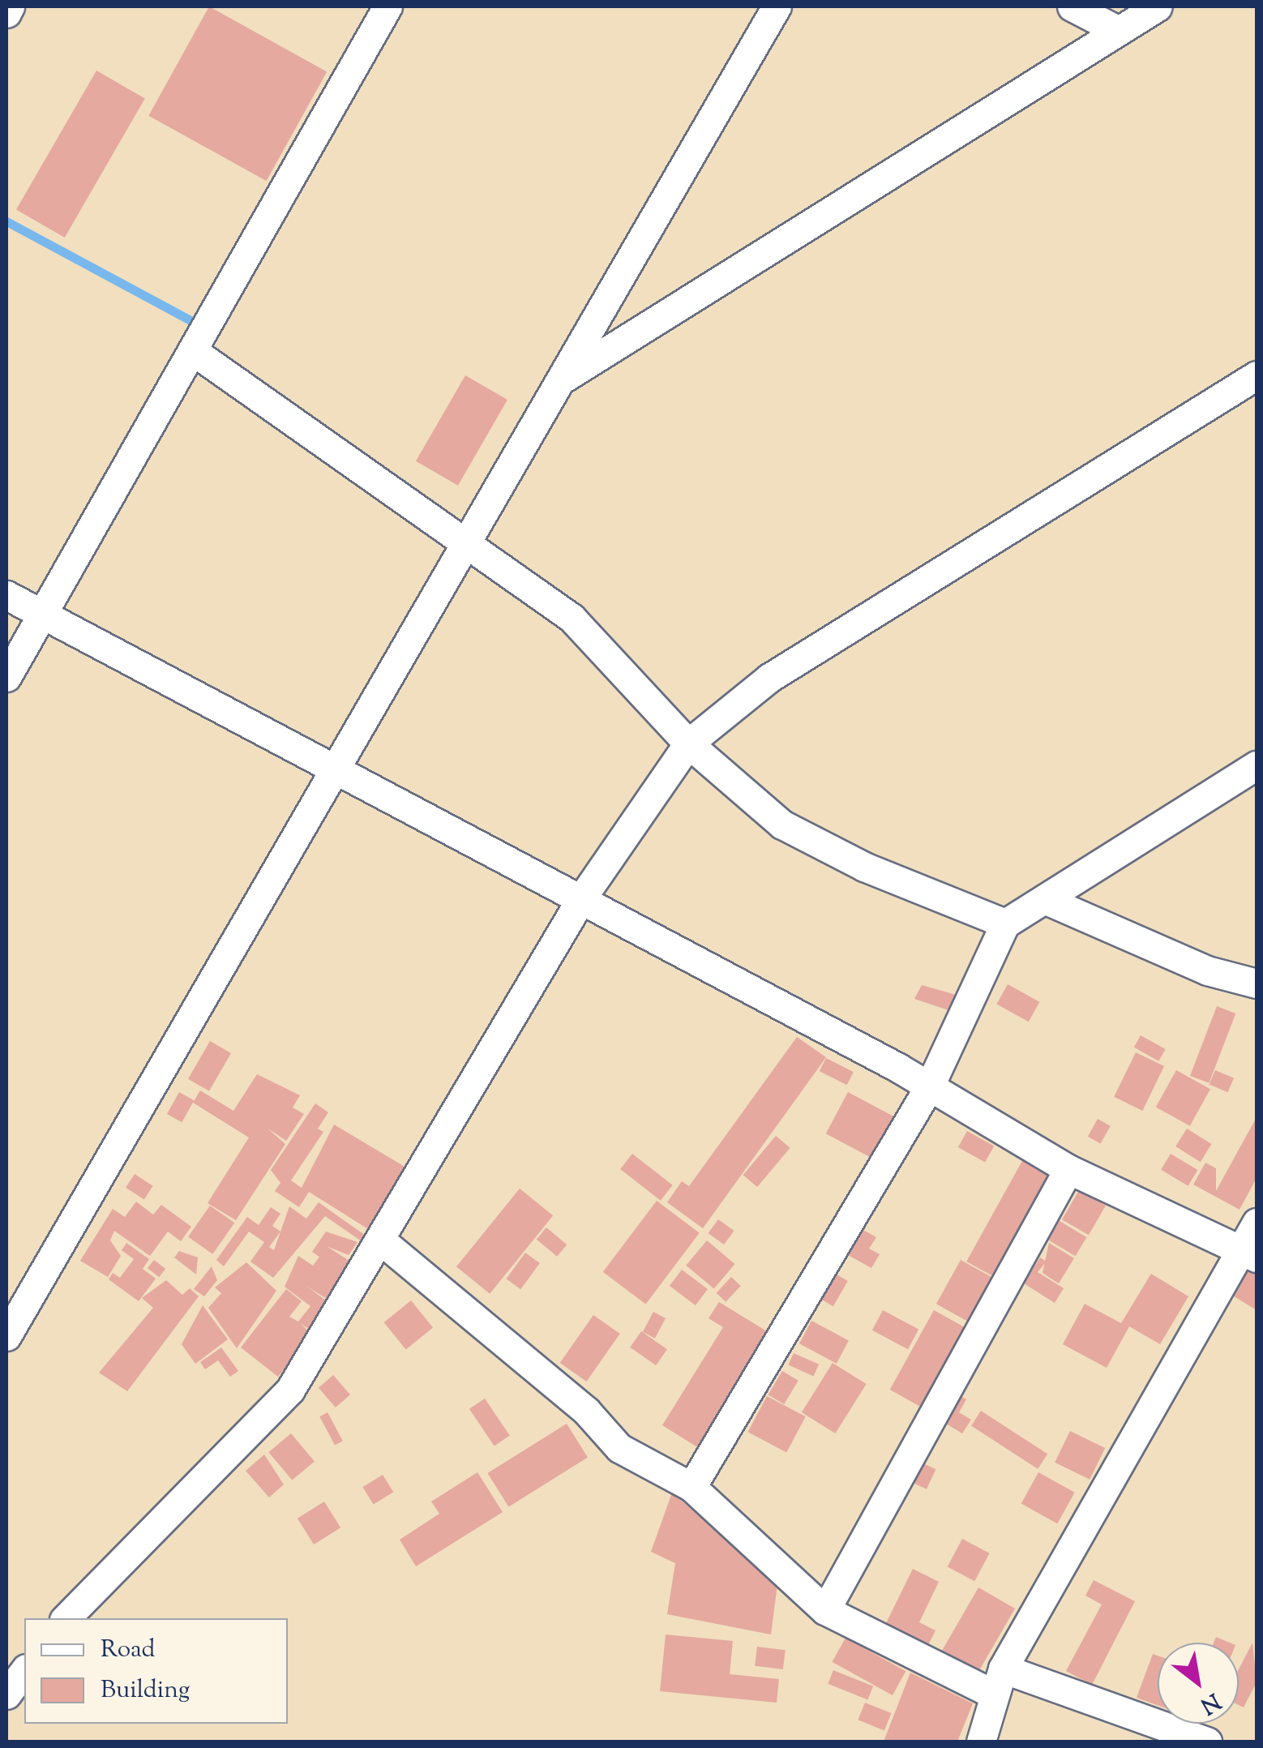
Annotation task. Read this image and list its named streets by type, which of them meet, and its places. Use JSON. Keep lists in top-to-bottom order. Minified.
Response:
{"legend":["Road","Building"],"north":"bottom right"}
